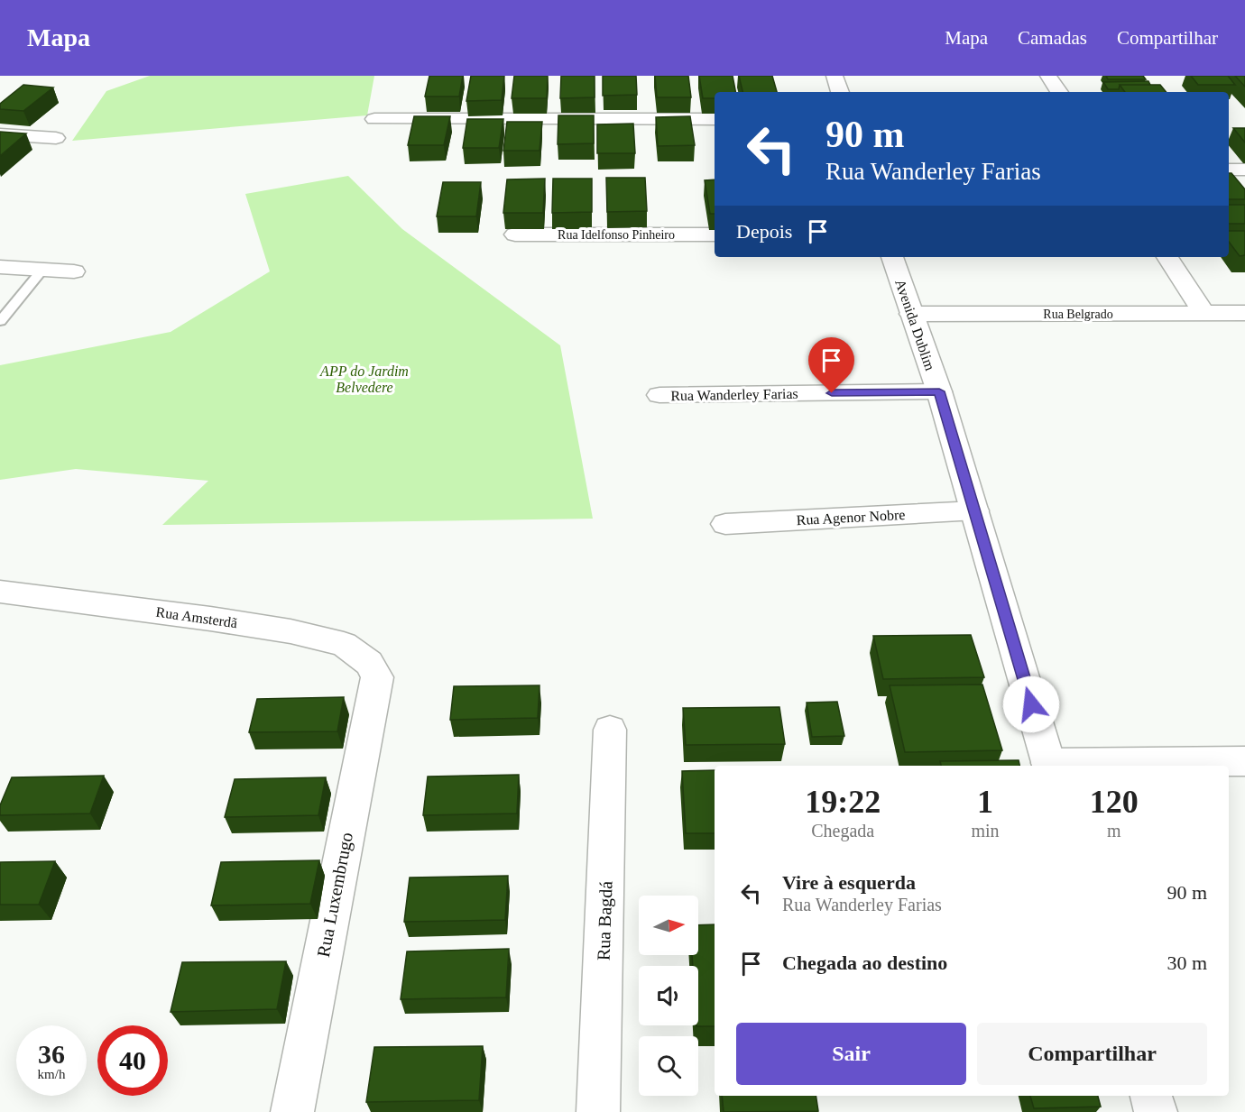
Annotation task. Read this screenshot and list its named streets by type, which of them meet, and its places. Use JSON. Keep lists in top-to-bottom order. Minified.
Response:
{"streets":{"street":["Rua Idelfonso Pinheiro","Rua Belgrado","Avenida Dublim","Rua Wanderley Farias","Rua Agenor Nobre","Rua Amsterdã","Rua Luxembrugo","Rua Bagdá"]},"crossings":[["Rua Belgrado","Avenida Dublim"],["Avenida Dublim","Rua Wanderley Farias"],["Avenida Dublim","Rua Agenor Nobre"],["Rua Amsterdã","Rua Luxembrugo"]],"parks":["APP do Jardim Belvedere"],"north":"right","page":{"header":"Mapa","nav":["Mapa","Camadas","Compartilhar"],"turn":["90 m","Rua Wanderley Farias"],"then":"Depois","eta":["19:22","Chegada","1","min","120","m"],"list":[{"name":"Vire à esquerda","note":"Rua Wanderley Farias","value":"90 m"},{"name":"Chegada ao destino","value":"30 m"}],"buttons":["Sair","Compartilhar"],"speed":"36 km/h","limit":"40"}}
